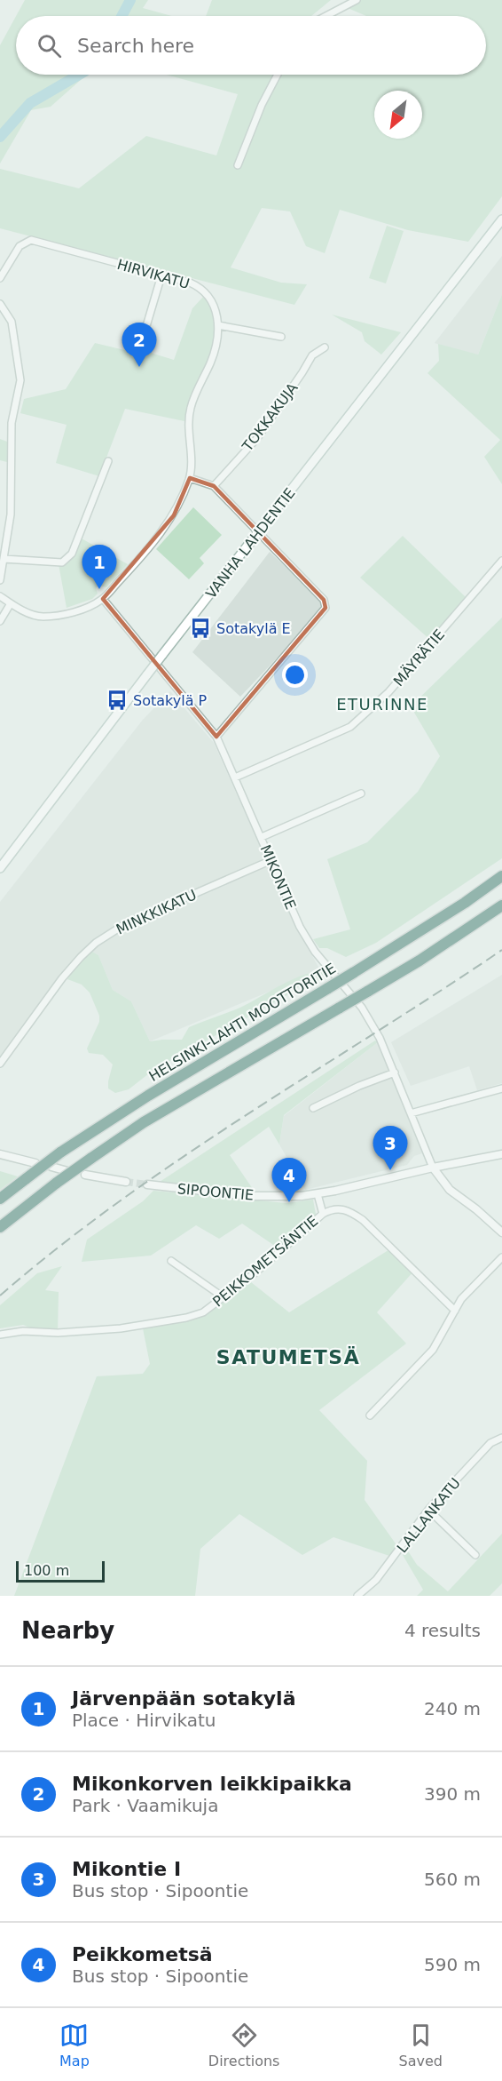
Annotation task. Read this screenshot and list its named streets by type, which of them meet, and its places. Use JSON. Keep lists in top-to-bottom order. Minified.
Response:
{"streets":{"highway":["HELSINKI-LAHTI MOOTTORITIE"],"main road":["VANHA LAHDENTIE"],"street":["HIRVIKATU","TOKKAKUJA","MÄYRÄTIE","MIKONTIE","MINKKIKATU","SIPOONTIE","PEIKKOMETSÄNTIE","LALLANKATU"]},"crossings":[["HIRVIKATU","MIKONTIE"],["MÄYRÄTIE","MIKONTIE"],["MIKONTIE","MINKKIKATU"],["MIKONTIE","SIPOONTIE"],["SIPOONTIE","PEIKKOMETSÄNTIE"]],"districts":["ETURINNE","SATUMETSÄ"],"places":{"bus stop":["Sotakylä E","Sotakylä P"]},"scale_bar":"100 m","north":"bottom left","page":{"search":"Search here","pins":["2","1","3","4"],"scale":"100 m","heading":["Nearby","4 results"],"list":[{"mark":"1","name":"Järvenpään sotakylä","note":"Place · Hirvikatu","value":"240 m"},{"mark":"2","name":"Mikonkorven leikkipaikka","note":"Park · Vaamikuja","value":"390 m"},{"mark":"3","name":"Mikontie I","note":"Bus stop · Sipoontie","value":"560 m"},{"mark":"4","name":"Peikkometsä","note":"Bus stop · Sipoontie","value":"590 m"}],"nav":["Map","Directions","Saved"]}}
